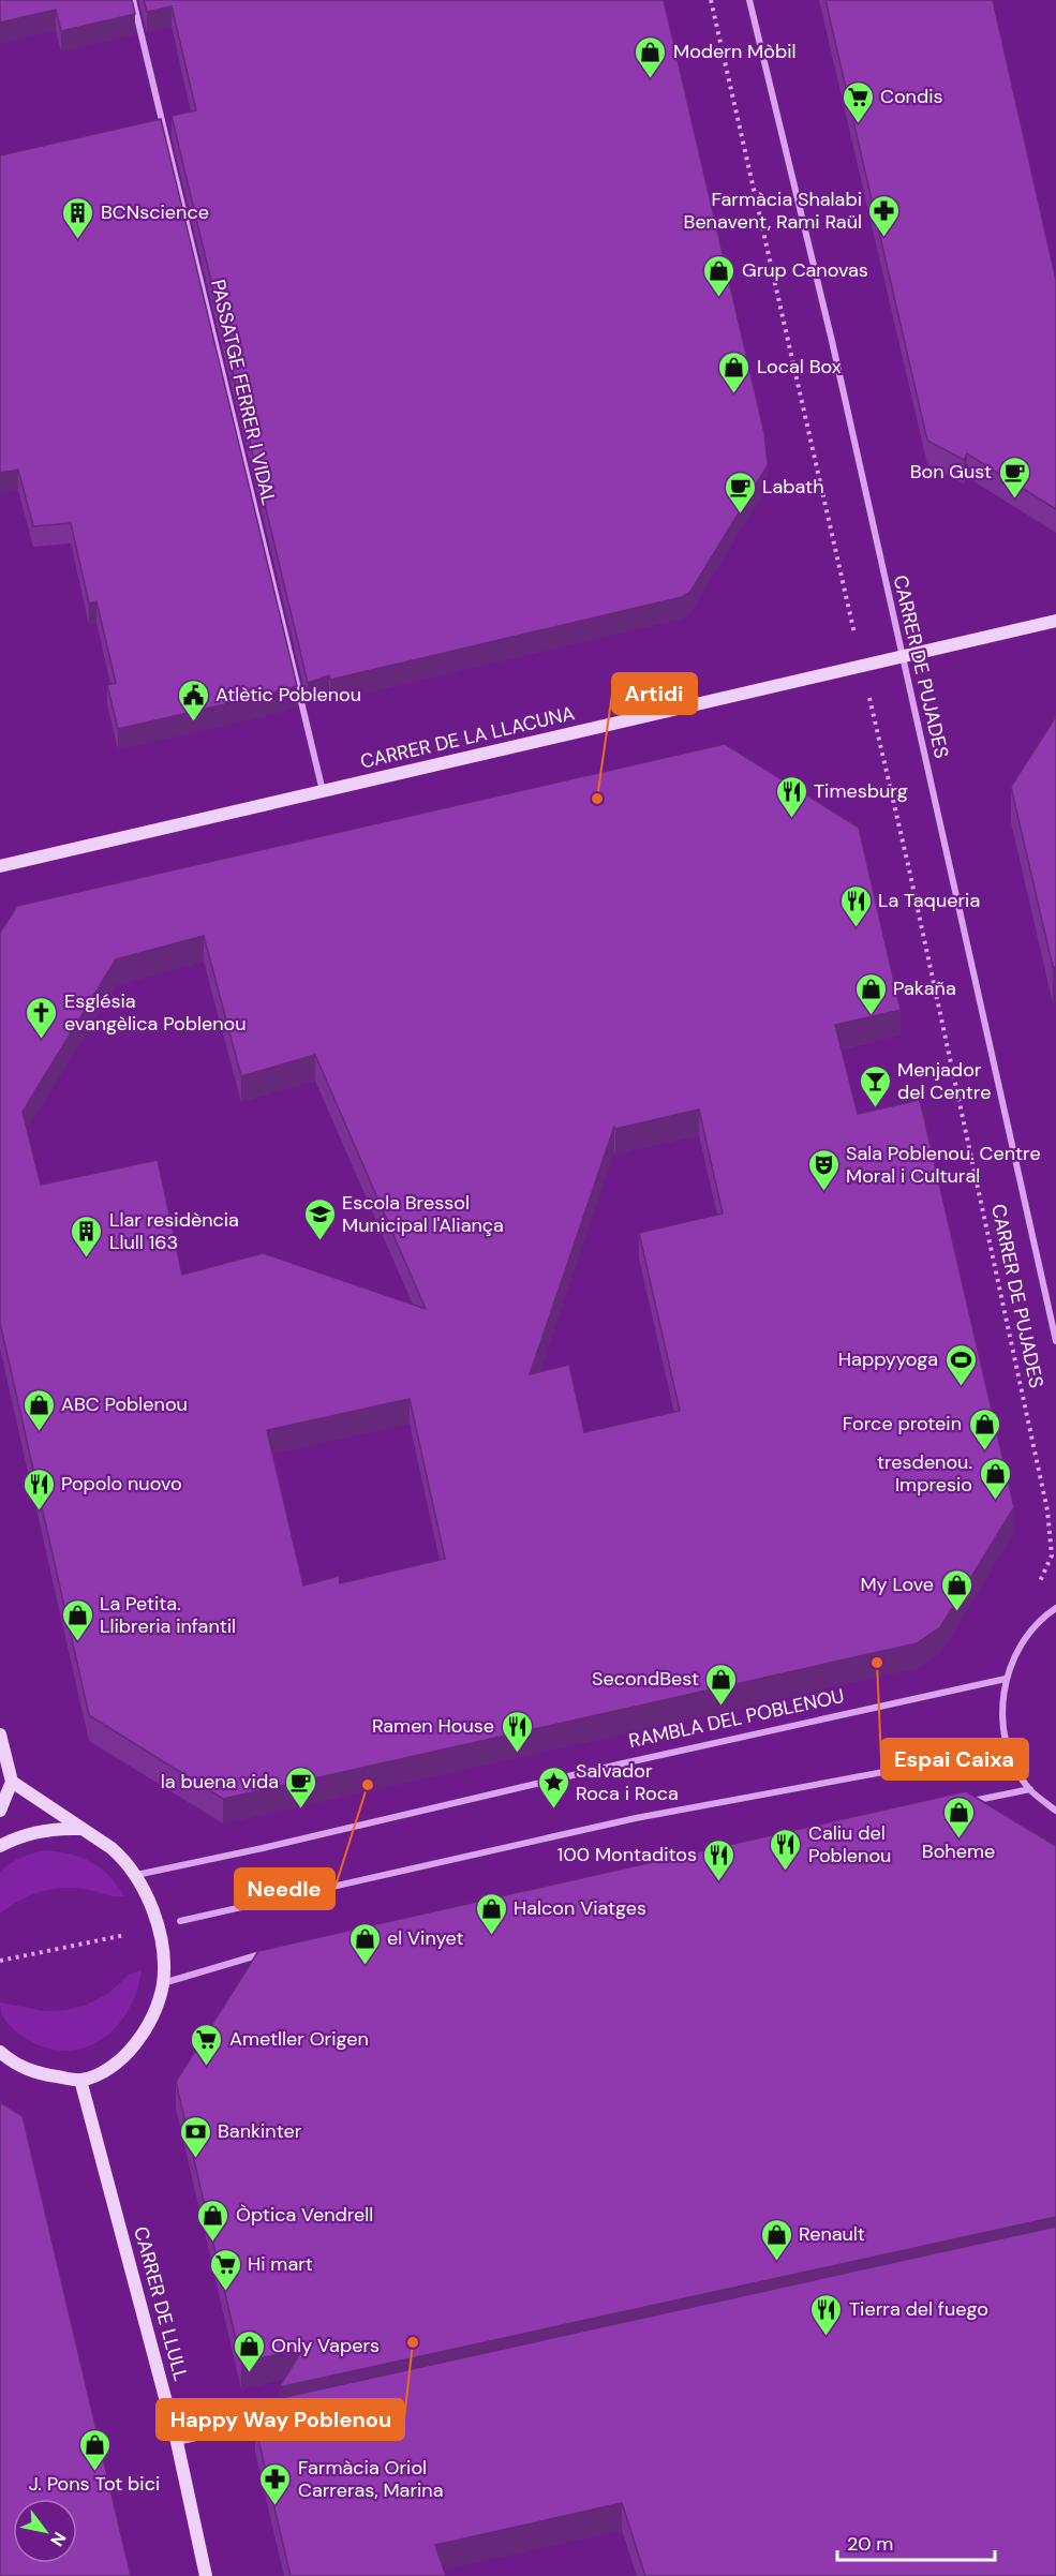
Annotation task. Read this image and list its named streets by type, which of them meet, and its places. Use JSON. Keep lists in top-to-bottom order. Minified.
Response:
{"streets":{"street":["PASSATGE FERRER I VIDAL","CARRER DE PUJADES","CARRER DE LA LLACUNA","RAMBLA DEL POBLENOU","CARRER DE LLULL"]},"crossings":[["PASSATGE FERRER I VIDAL","CARRER DE LA LLACUNA"],["CARRER DE PUJADES","CARRER DE LA LLACUNA"]],"places":{"shop":["Modern Mòbil","Grup Canovas","Local Box","Pakaña","ABC Poblenou","Force protein","tresdenou. Impresio","My Love","La Petita. Llibreria infantil","SecondBest","Boheme","Halcon Viatges","el Vinyet","Òptica Vendrell","Renault","Only Vapers","J. Pons Tot bici"],"supermarket":["Condis","Ametller Origen","Hi mart"],"pharmacy":["Farmàcia Shalabi Benavent, Rami Raül","Farmàcia Oriol Carreras, Marina"],"building":["BCNscience","Llar residència Llull 163"],"cafe":["Bon Gust","Labath","la buena vida"],"public building":["Atlètic Poblenou"],"other":["Artidi","Espai Caixa","Needle","Happy Way Poblenou"],"restaurant":["Timesburg","La Taqueria","Popolo nuovo","Ramen House","Caliu del Poblenou","100 Montaditos","Tierra del fuego"],"church":["Església evangèlica Poblenou"],"bar":["Menjador del Centre"],"theatre":["Sala Poblenou. Centre Moral i Cultural"],"school or university":["Escola Bressol Municipal l'Aliança"],"sports":["Happyyoga"],"place":["Salvador Roca i Roca"],"bank":["Bankinter"]},"scale_bar":"20 m","north":"bottom right"}
